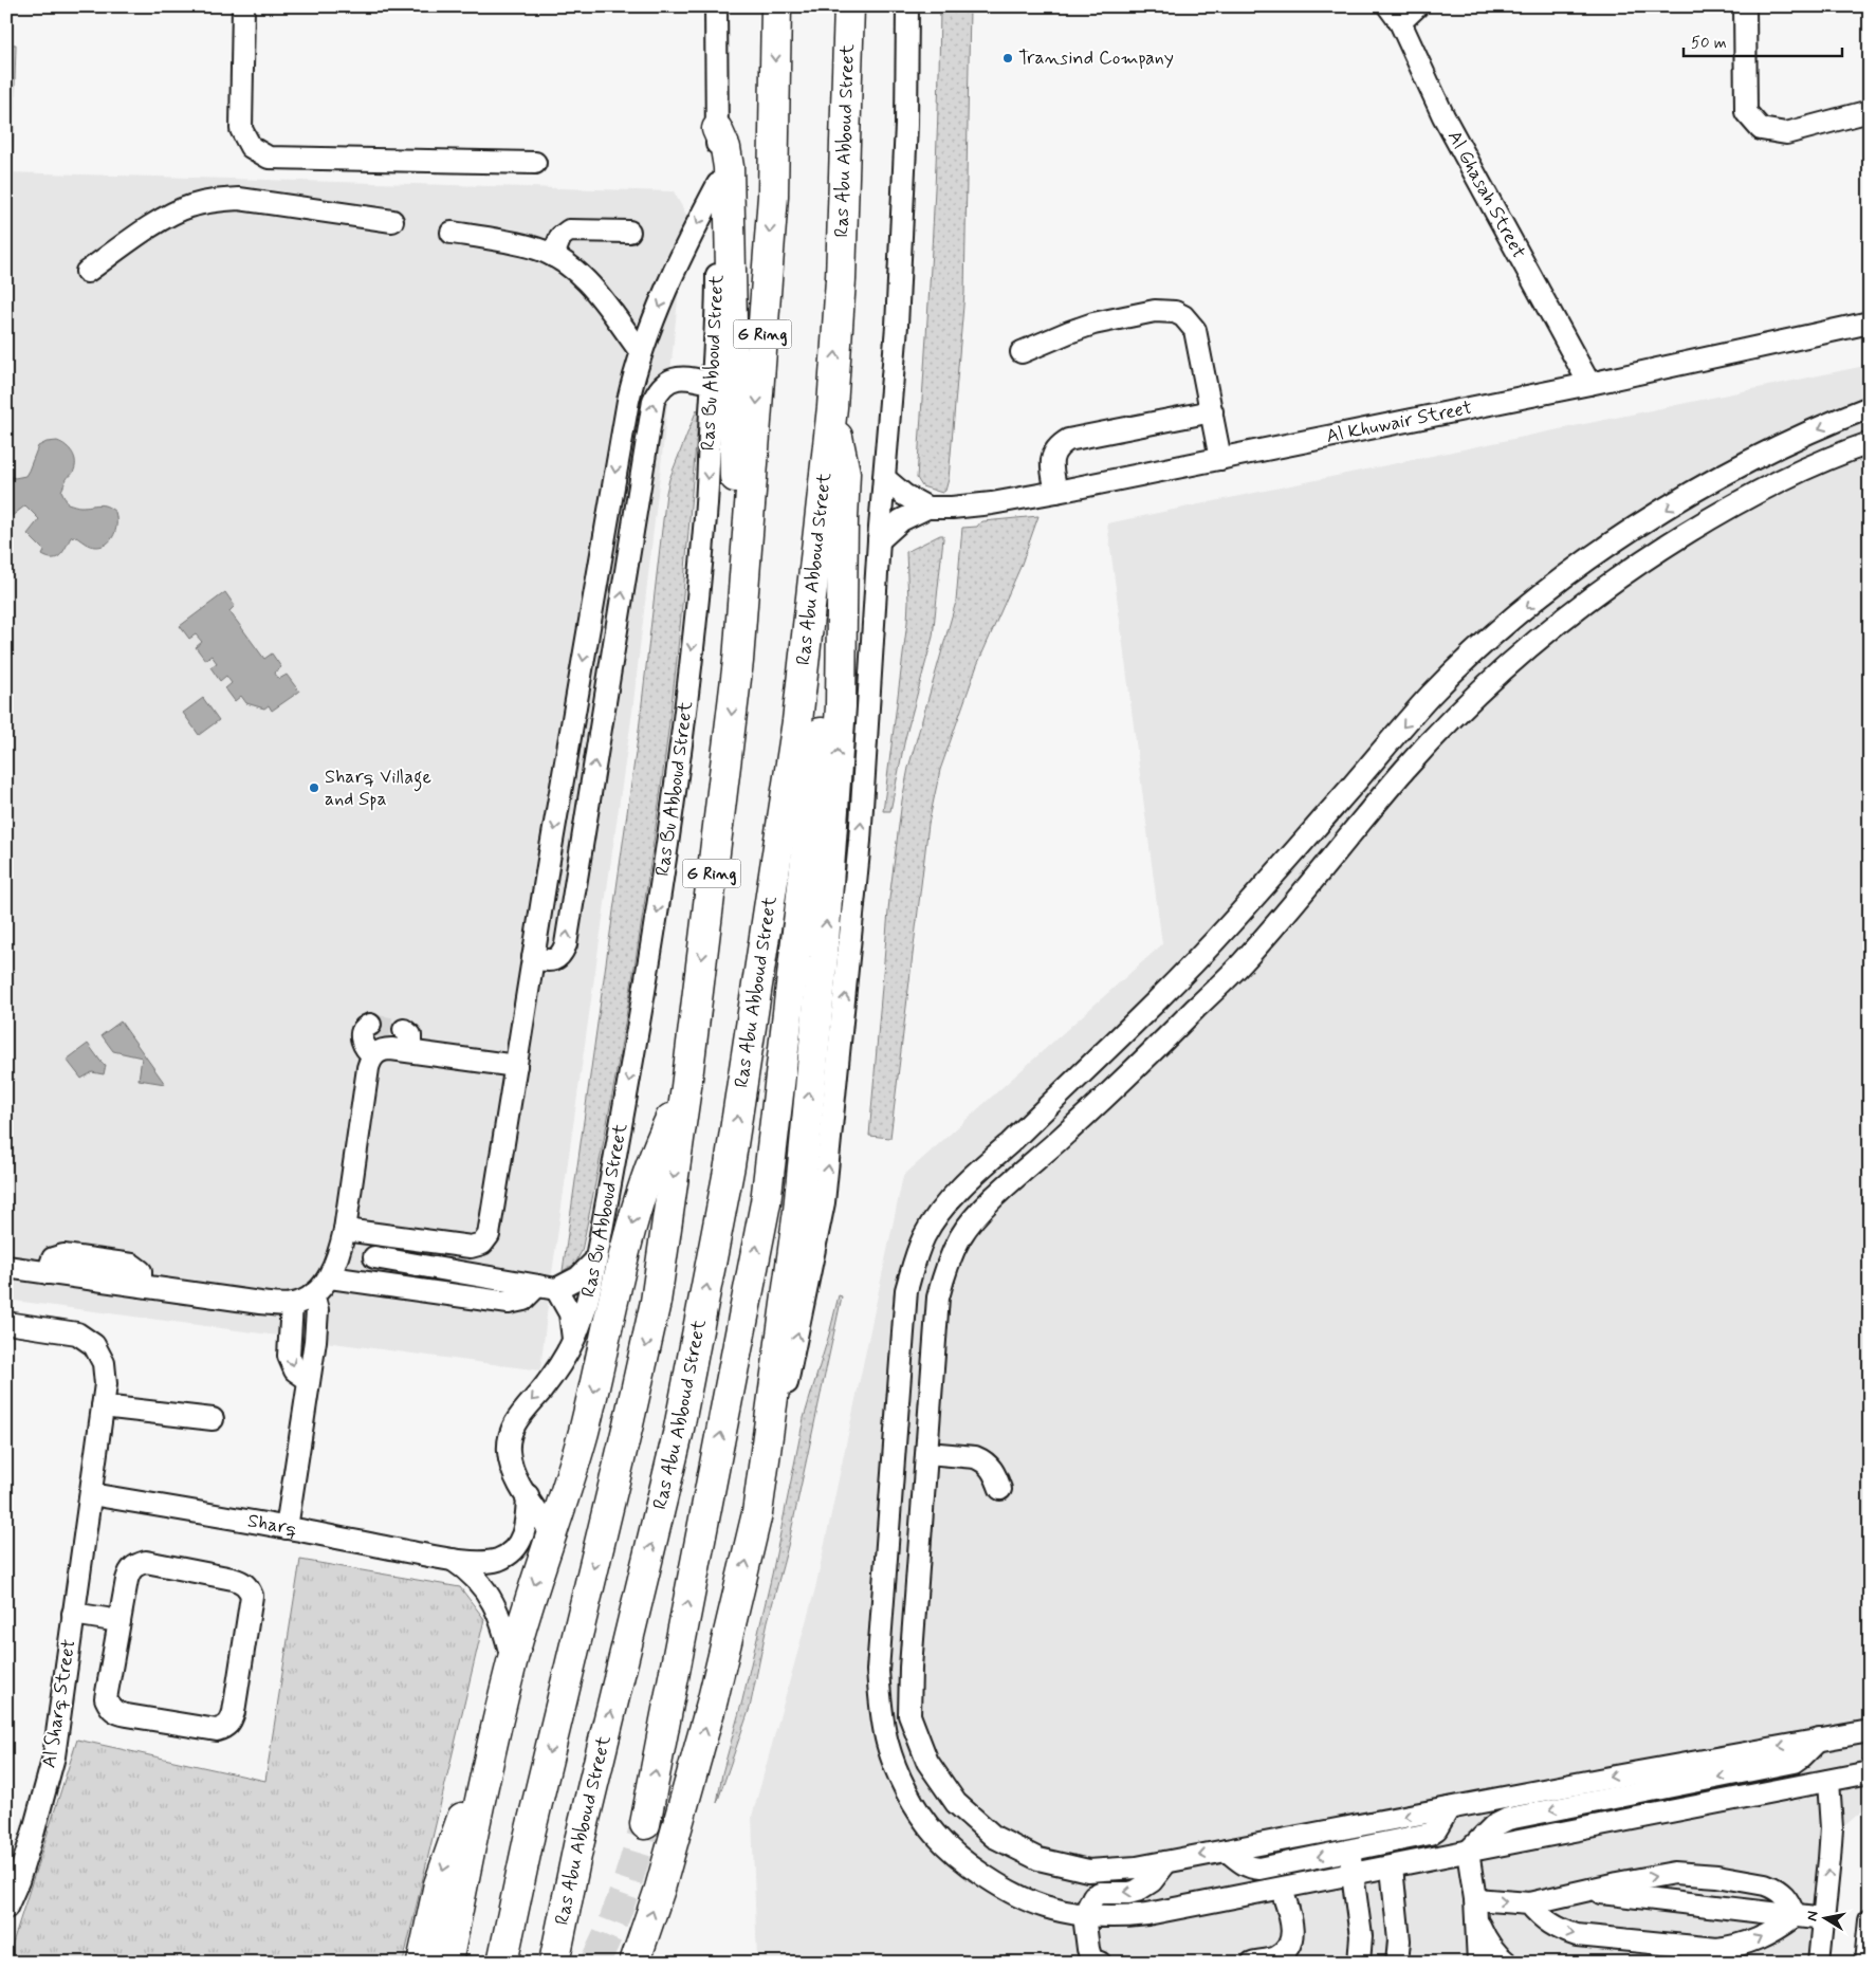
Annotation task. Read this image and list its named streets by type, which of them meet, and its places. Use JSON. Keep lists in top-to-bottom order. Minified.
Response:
{"streets":{"highway":["Ras Abu Abboud Street","G Ring"],"street":["Al Ghasah Street","Ras Bu Abboud Street","Al Khuwair Street","Sharq","Al Sharq Street"]},"crossings":[["Al Ghasah Street","Al Khuwair Street"],["Ras Bu Abboud Street","Sharq"],["Sharq","Al Sharq Street"]],"places":["Transind Company","Sharq Village and Spa"],"scale_bar":"50 m","north":"left"}
